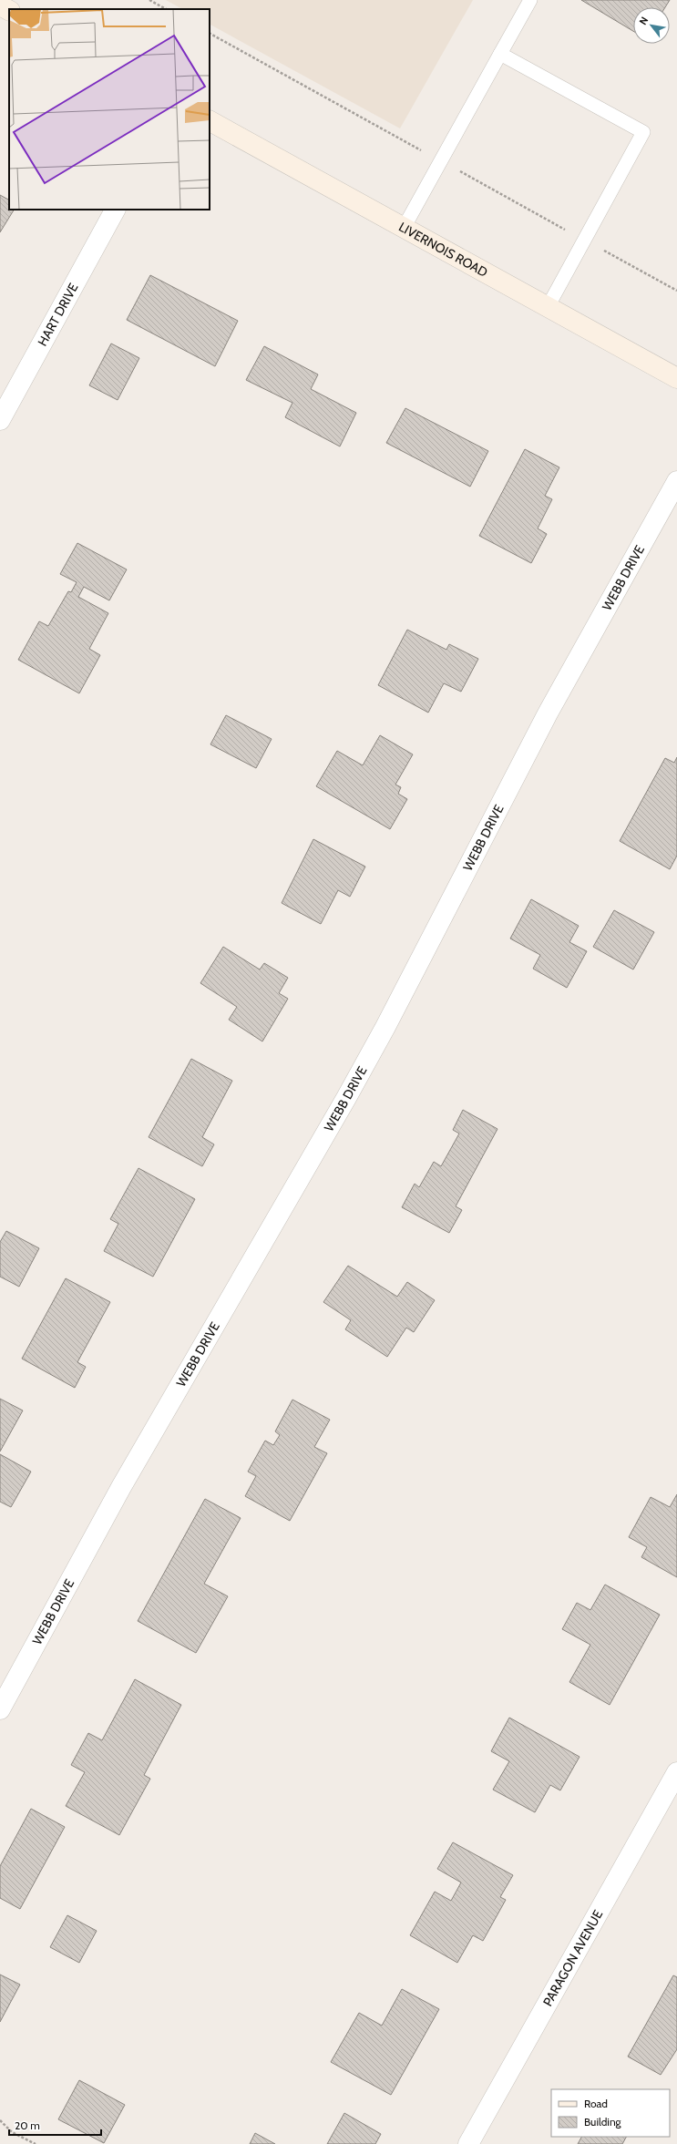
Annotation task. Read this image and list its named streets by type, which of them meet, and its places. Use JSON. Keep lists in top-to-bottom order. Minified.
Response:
{"streets":{"main road":["LIVERNOIS ROAD"],"street":["HART DRIVE","WEBB DRIVE","PARAGON AVENUE"]},"legend":["Road","Building"],"scale_bar":"20 m","north":"top left"}
